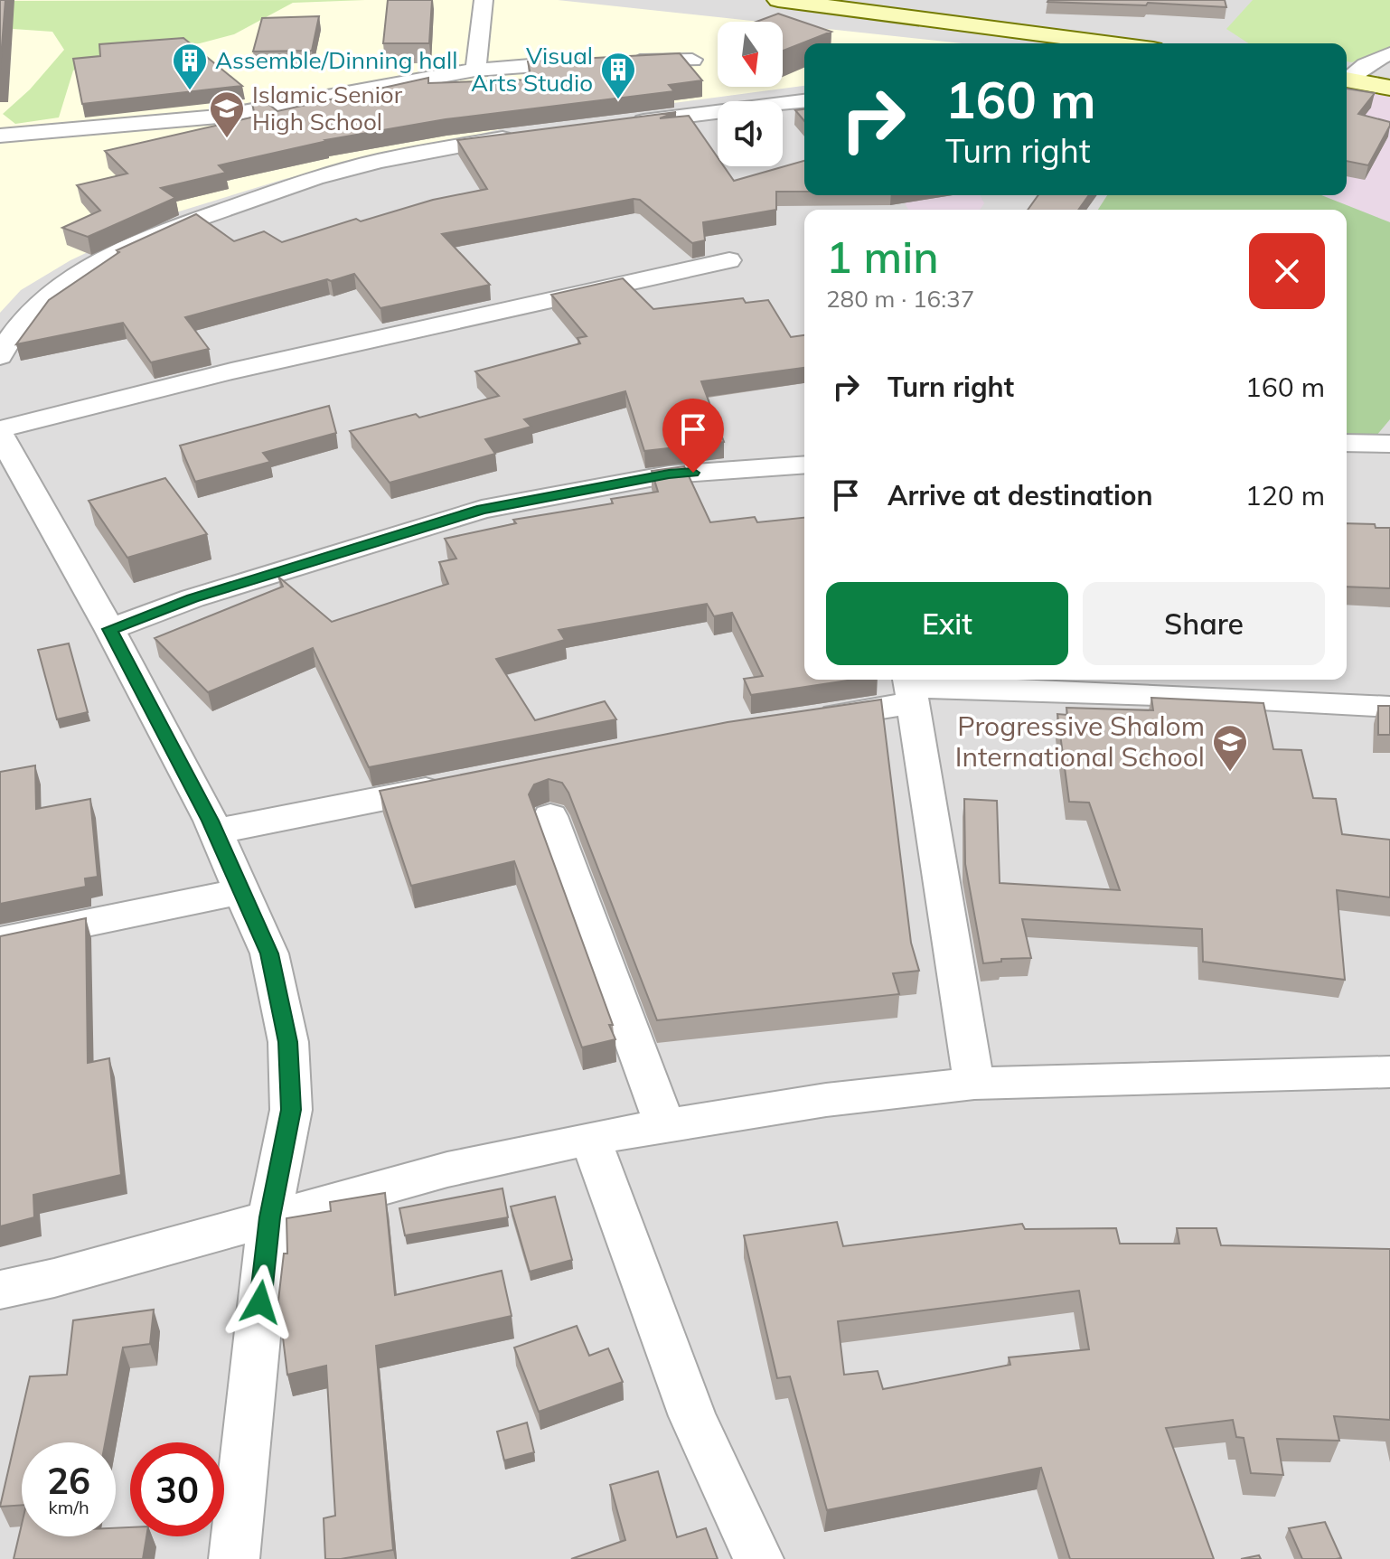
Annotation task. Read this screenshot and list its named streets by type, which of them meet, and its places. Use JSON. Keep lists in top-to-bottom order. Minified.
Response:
{"places":{"building":["Assemble/Dinning hall","Visual Arts Studio"],"school or university":["Islamic Senior High School","Progressive Shalom International School"]},"north":"bottom","page":{"turn":["160 m","Turn right"],"heading":["1 min","280 m · 16:37"],"list":[{"name":"Turn right","value":"160 m"},{"name":"Arrive at destination","value":"120 m"}],"buttons":["Exit","Share"],"speed":"26 km/h","limit":"30"}}
